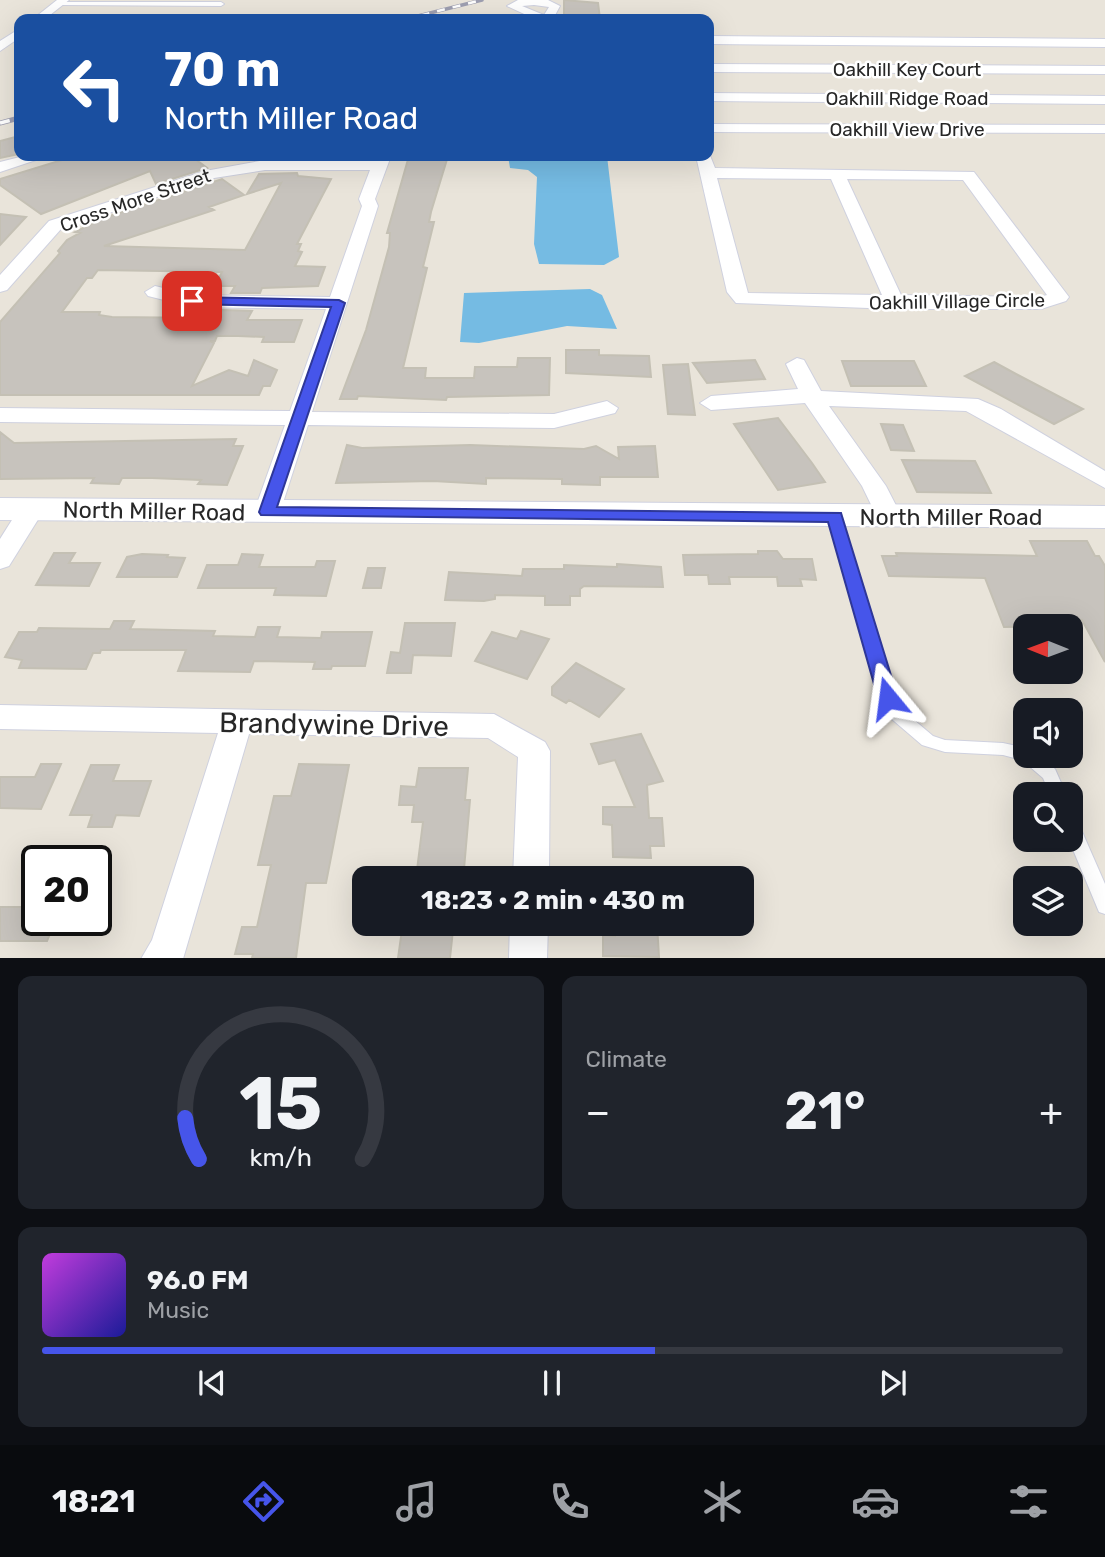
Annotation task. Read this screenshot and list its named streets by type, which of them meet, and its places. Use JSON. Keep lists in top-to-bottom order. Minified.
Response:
{"streets":{"street":["Oakhill Key Court","Oakhill Ridge Road","Oakhill View Drive","Cross More Street","Oakhill Village Circle","North Miller Road","Brandywine Drive"]},"north":"left","page":{"turn":["70 m","North Miller Road"],"limit":"20","trip":"18:23 · 2 min · 430 m","tile":"Climate","heat":["−","21°","+"],"song":["96.0 FM","Music"],"tabs":"18:21","gauge":["15","km/h"]}}
